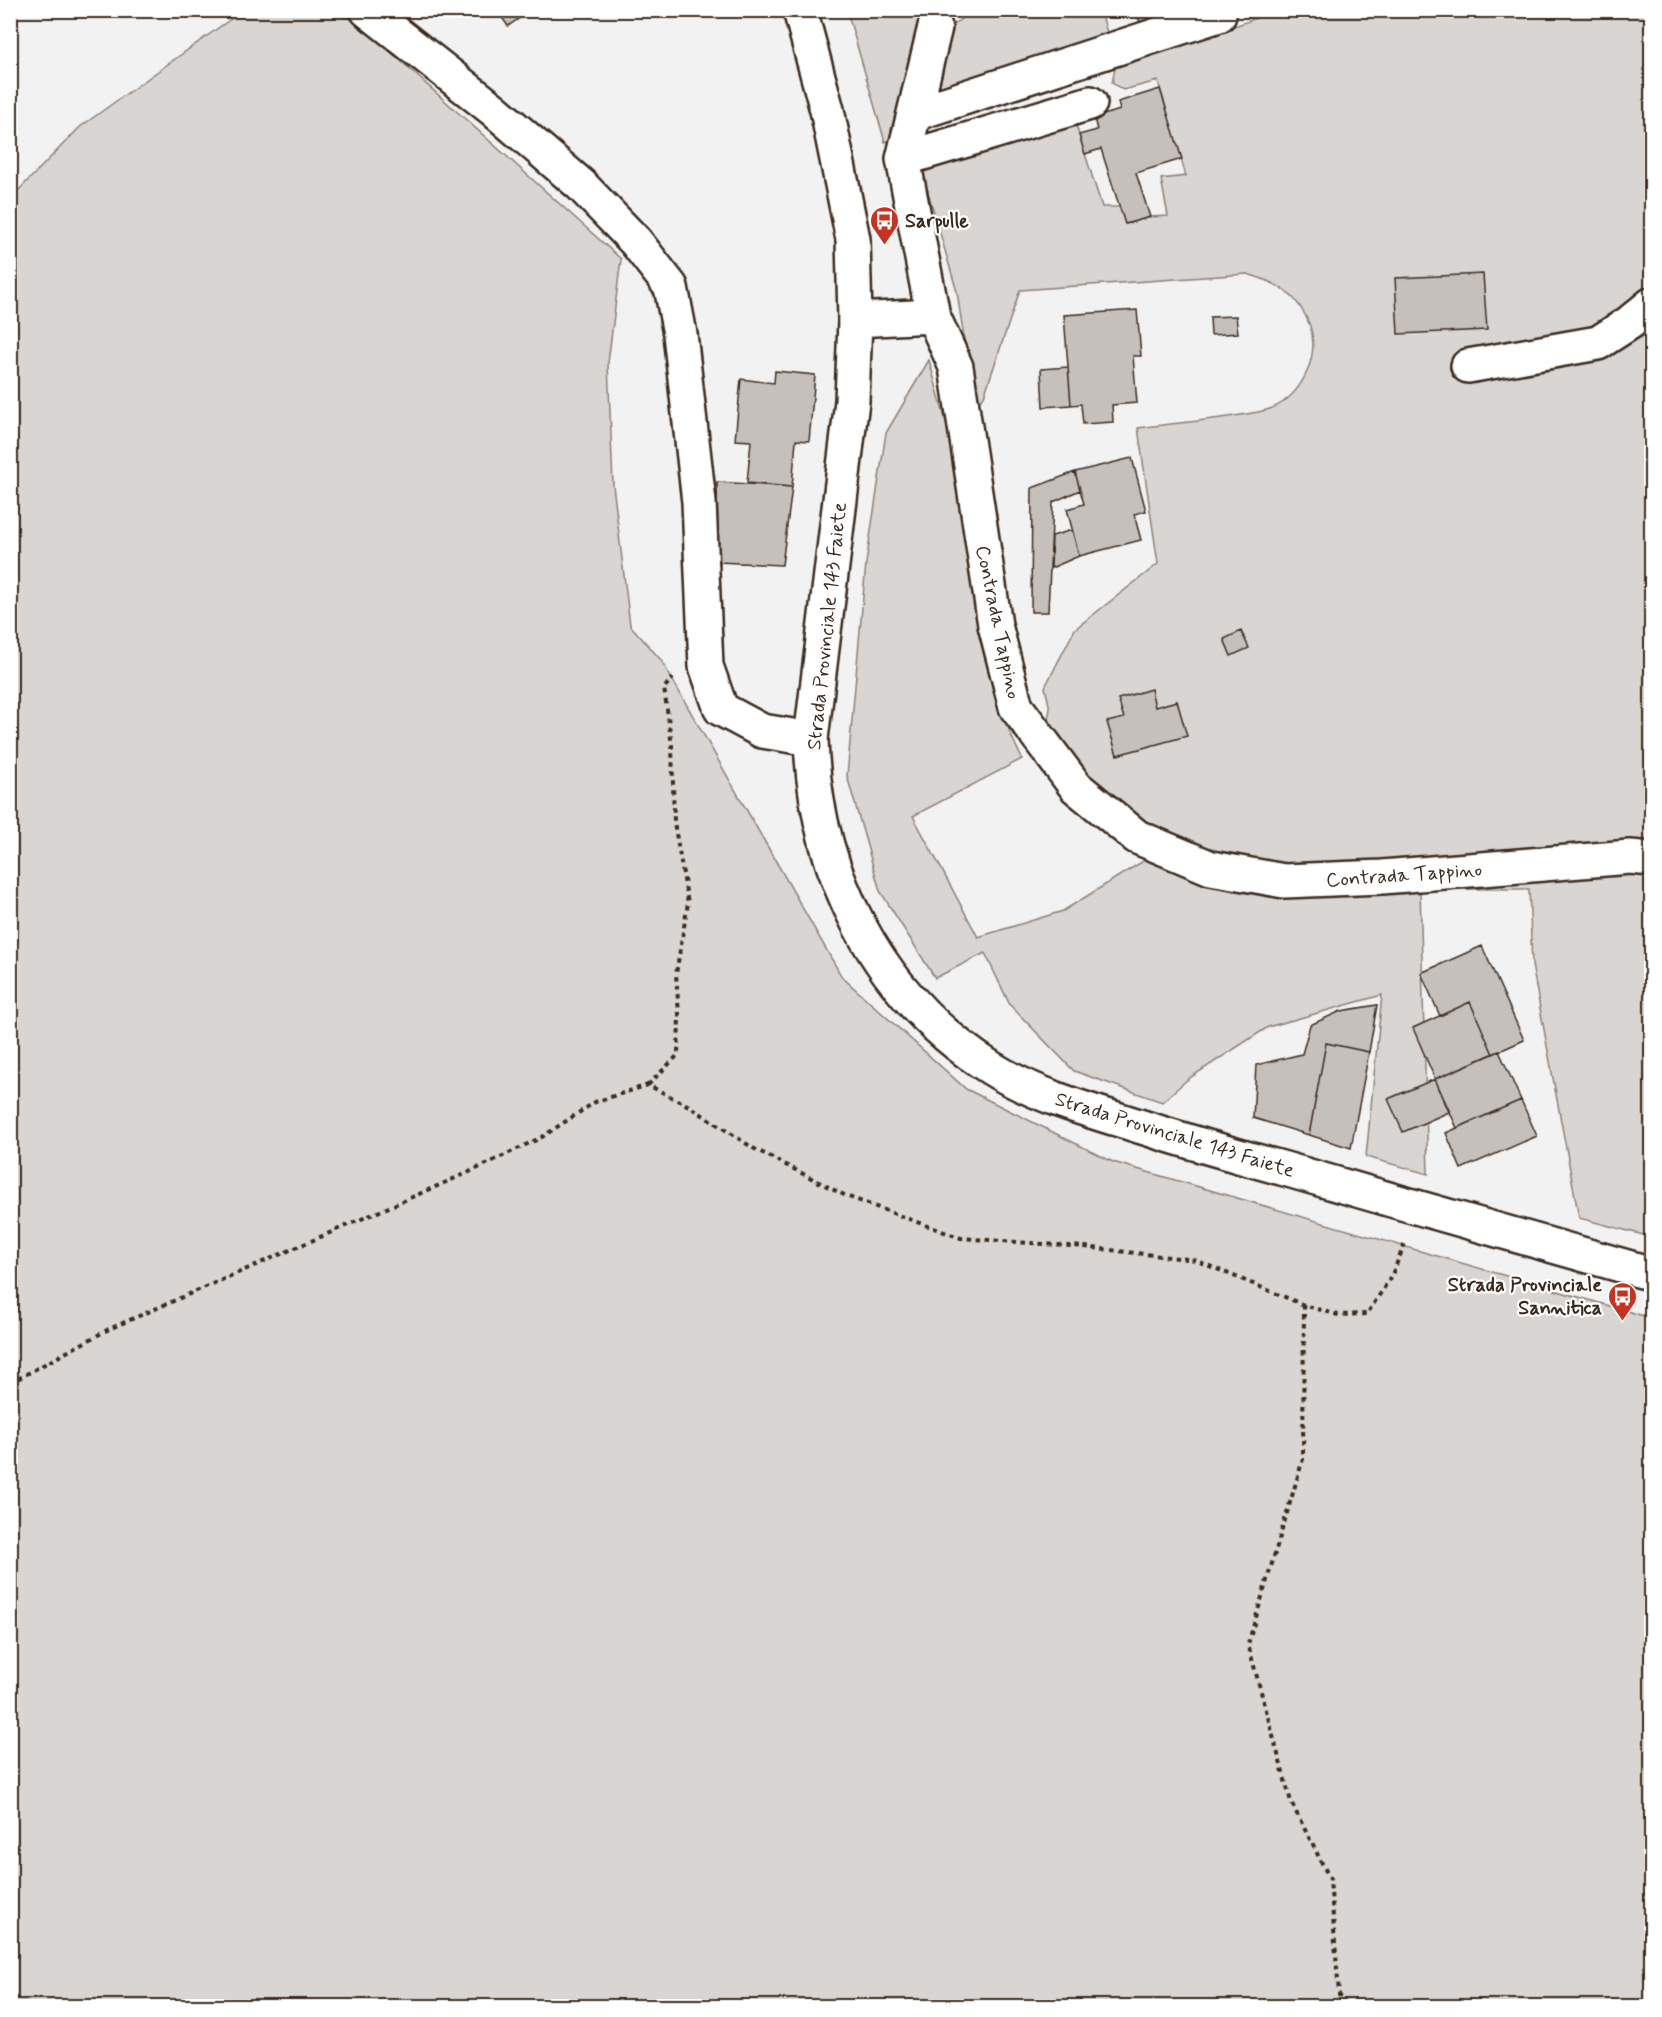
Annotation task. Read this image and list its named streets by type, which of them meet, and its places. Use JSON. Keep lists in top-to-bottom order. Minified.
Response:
{"streets":{"main road":["Contrada Tappino","Strada Provinciale 143 Faiete"]},"places":{"bus stop":["Sarpulle","Strada Provinciale Sannitica"]}}
